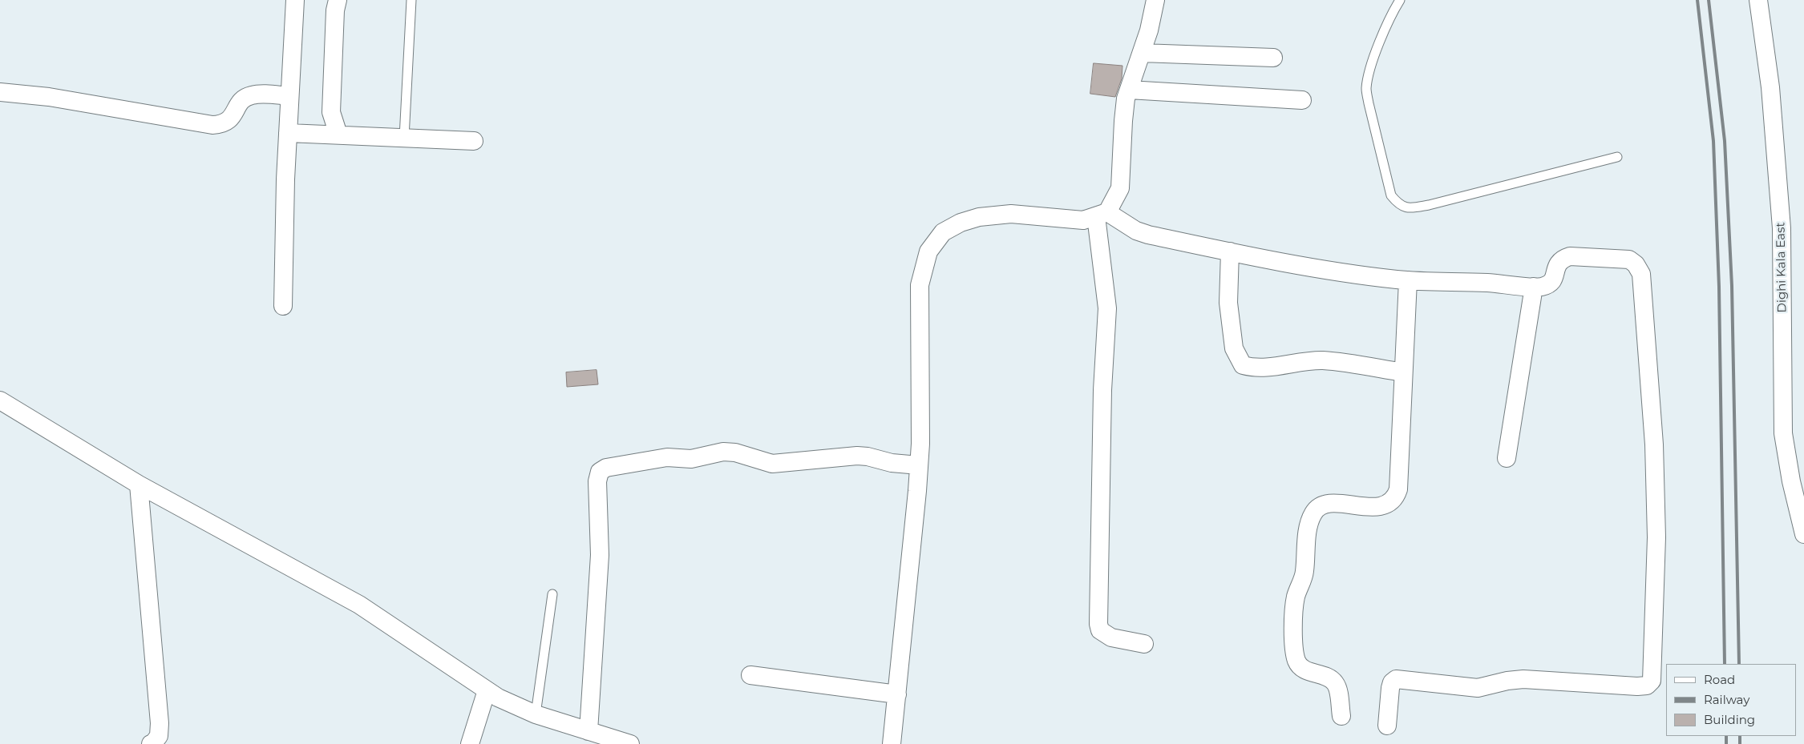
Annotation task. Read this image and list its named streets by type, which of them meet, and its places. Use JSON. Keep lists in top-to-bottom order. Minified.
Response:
{"streets":{"street":["Dighi Kala East"]},"legend":["Road","Railway","Building"]}
